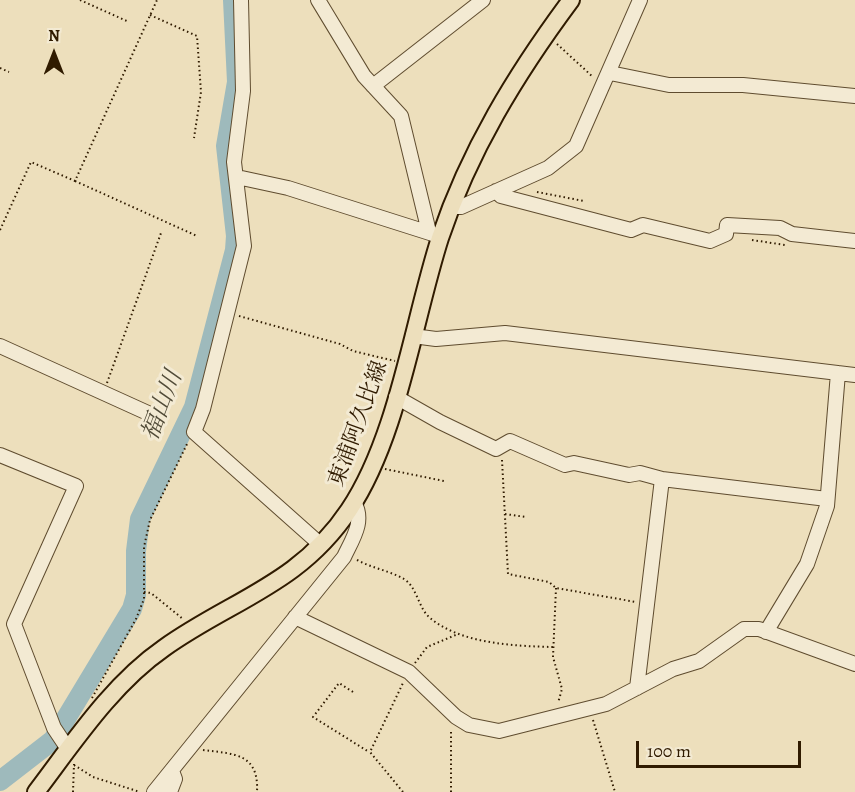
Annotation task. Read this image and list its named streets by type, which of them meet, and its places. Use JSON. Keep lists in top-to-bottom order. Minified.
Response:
{"streets":{"main road":["東浦阿久比線"]},"water":["福山川"],"scale_bar":"100 m","north":"top"}
